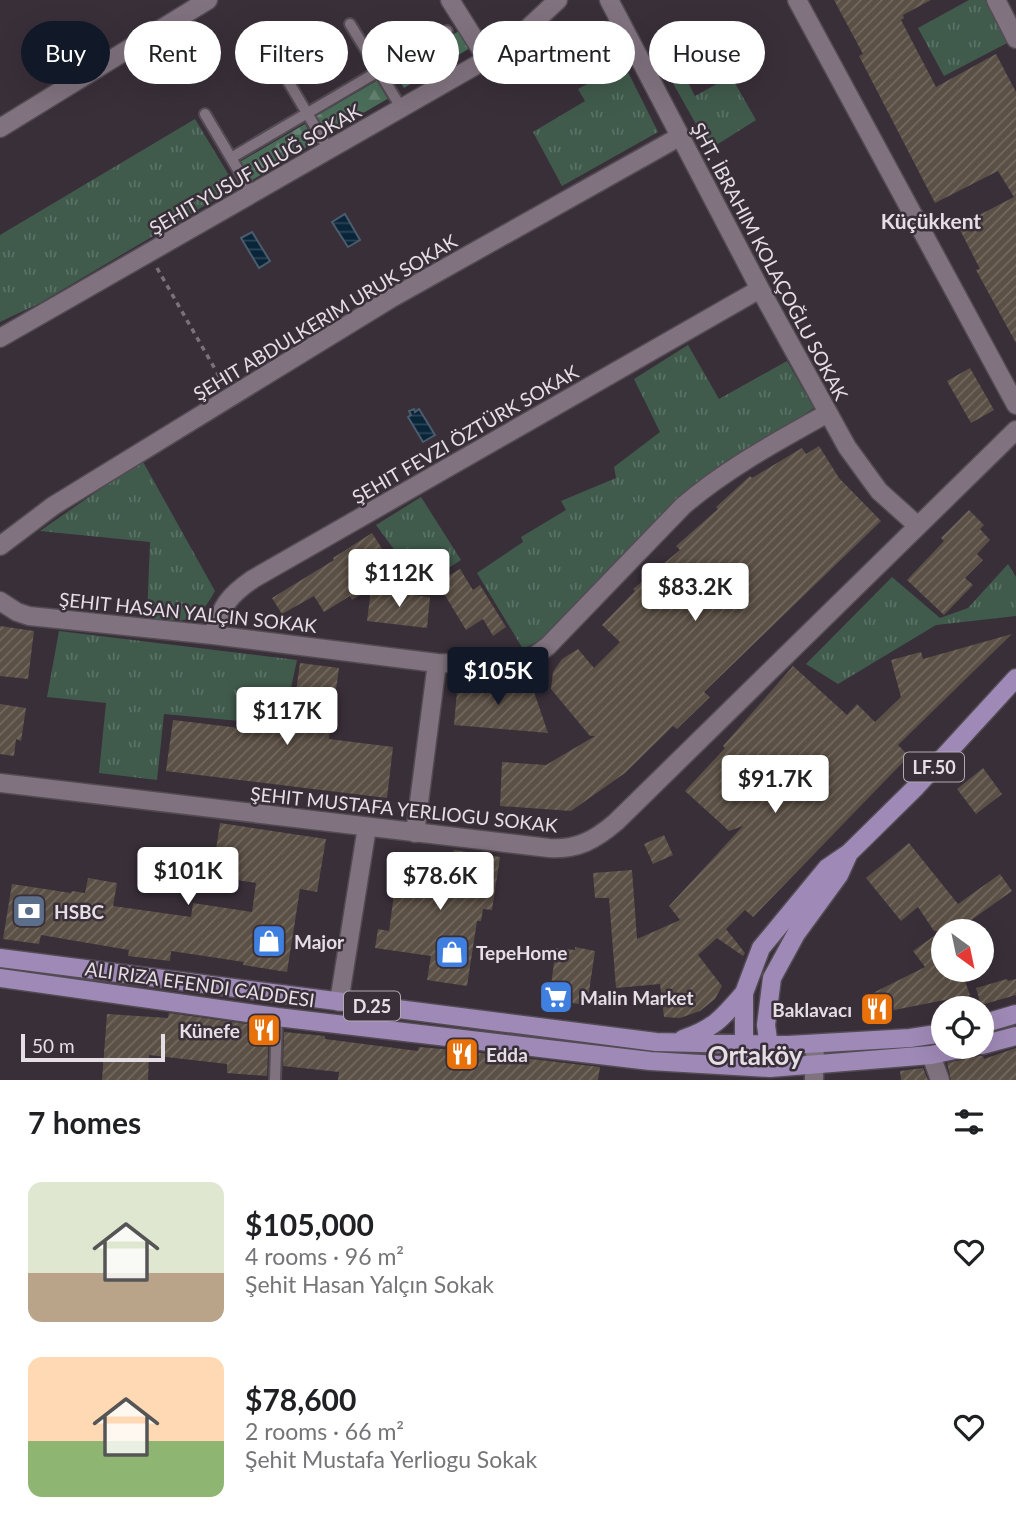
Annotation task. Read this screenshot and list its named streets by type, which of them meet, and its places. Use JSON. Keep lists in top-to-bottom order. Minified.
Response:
{"streets":{"main road":["LF.50","D.25"],"street":["ŞEHIT YUSUF ULUĞ SOKAK","ŞHT. İBRAHIM KOLAÇOĞLU SOKAK","ŞEHIT ABDULKERIM URUK SOKAK","ŞEHIT FEVZI ÖZTÜRK SOKAK","ŞEHIT MUSTAFA YERLIOGU SOKAK"]},"crossings":[["ŞHT. İBRAHIM KOLAÇOĞLU SOKAK","ŞEHIT ABDULKERIM URUK SOKAK"],["ŞHT. İBRAHIM KOLAÇOĞLU SOKAK","ŞEHIT FEVZI ÖZTÜRK SOKAK"],["ŞHT. İBRAHIM KOLAÇOĞLU SOKAK","ŞEHIT MUSTAFA YERLIOGU SOKAK"],["LF.50","D.25"]],"districts":["Küçükkent","Ortaköy"],"places":{"bank":["HSBC"],"shop":["Major","TepeHome"],"supermarket":["Malin Market"],"restaurant":["Baklavacı","Künefe","Edda"]},"scale_bar":"50 m","north":"bottom right","page":{"chip":["Buy","Rent","Filters","New","Apartment","House"],"price":["$112K","$83.2K","$105K","$117K","$91.7K","$101K","$78.6K"],"scale":"50 m","heading":"7 homes","list":[{"name":"$105,000","note":"4 rooms · 96 m² · Şehit Hasan Yalçın Sokak"},{"name":"$78,600","note":"2 rooms · 66 m² · Şehit Mustafa Yerliogu Sokak"}]}}
